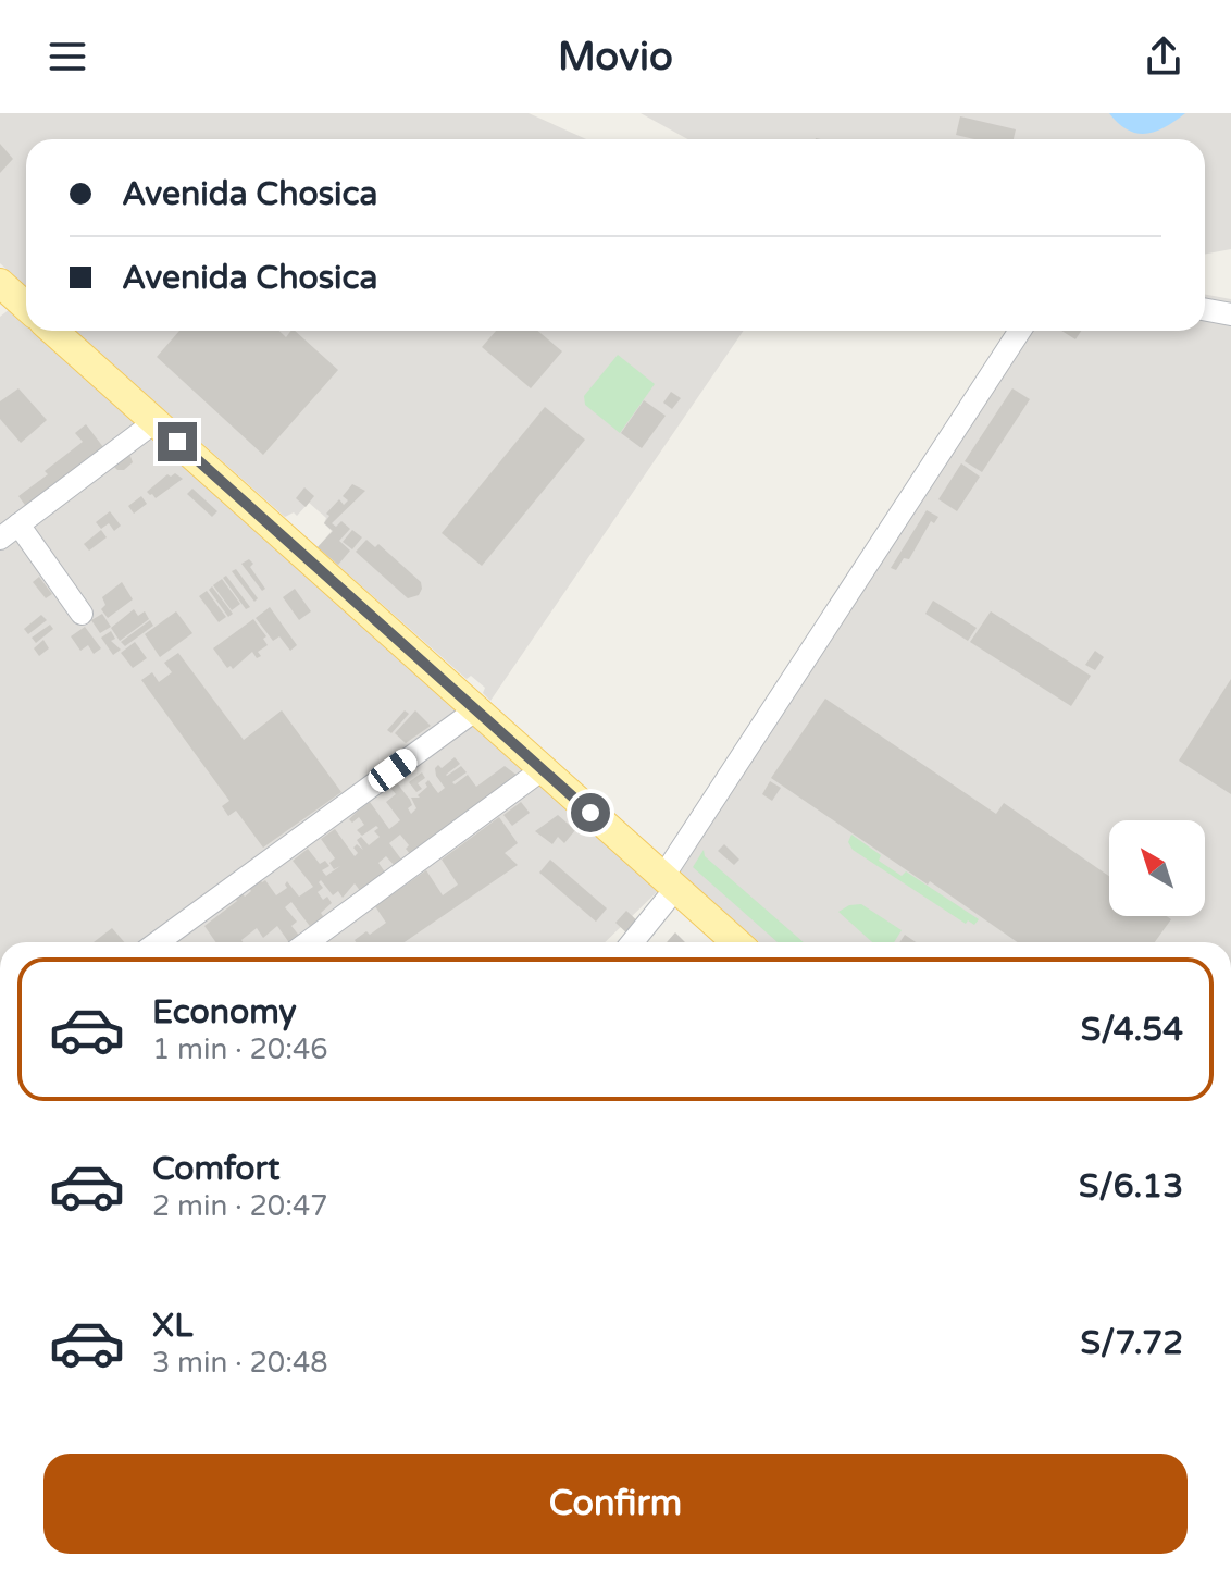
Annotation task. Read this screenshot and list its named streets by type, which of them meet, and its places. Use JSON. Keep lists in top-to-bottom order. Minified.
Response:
{"north":"top left","page":{"header":"Movio","banner":["Avenida Chosica","Avenida Chosica"],"list":[{"name":"Economy","note":"1 min · 20:46","value":"S/4.54"},{"name":"Comfort","note":"2 min · 20:47","value":"S/6.13"},{"name":"XL","note":"3 min · 20:48","value":"S/7.72"}],"buttons":"Confirm"}}
